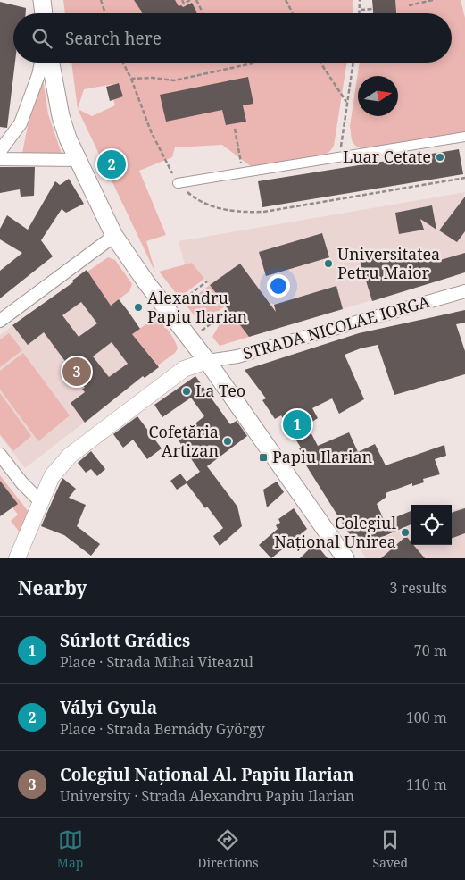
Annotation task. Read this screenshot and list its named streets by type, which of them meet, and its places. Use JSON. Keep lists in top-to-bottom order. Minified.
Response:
{"streets":{"street":["STRADA NICOLAE IORGA"]},"places":{"other":["Luar Cetate","Universitatea Petru Maior","Alexandru Papiu Ilarian","La Teo","Cofetăria Artizan","Colegiul Național Unirea"],"transit":["Papiu Ilarian"]},"north":"right","page":{"search":"Search here","pins":["2","3","1"],"heading":["Nearby","3 results"],"list":[{"mark":"1","name":"Súrlott Grádics","note":"Place · Strada Mihai Viteazul","value":"70 m"},{"mark":"2","name":"Vályi Gyula","note":"Place · Strada Bernády György","value":"100 m"},{"mark":"3","name":"Colegiul Național Al. Papiu Ilarian","note":"University · Strada Alexandru Papiu Ilarian","value":"110 m"}],"nav":["Map","Directions","Saved"]}}
